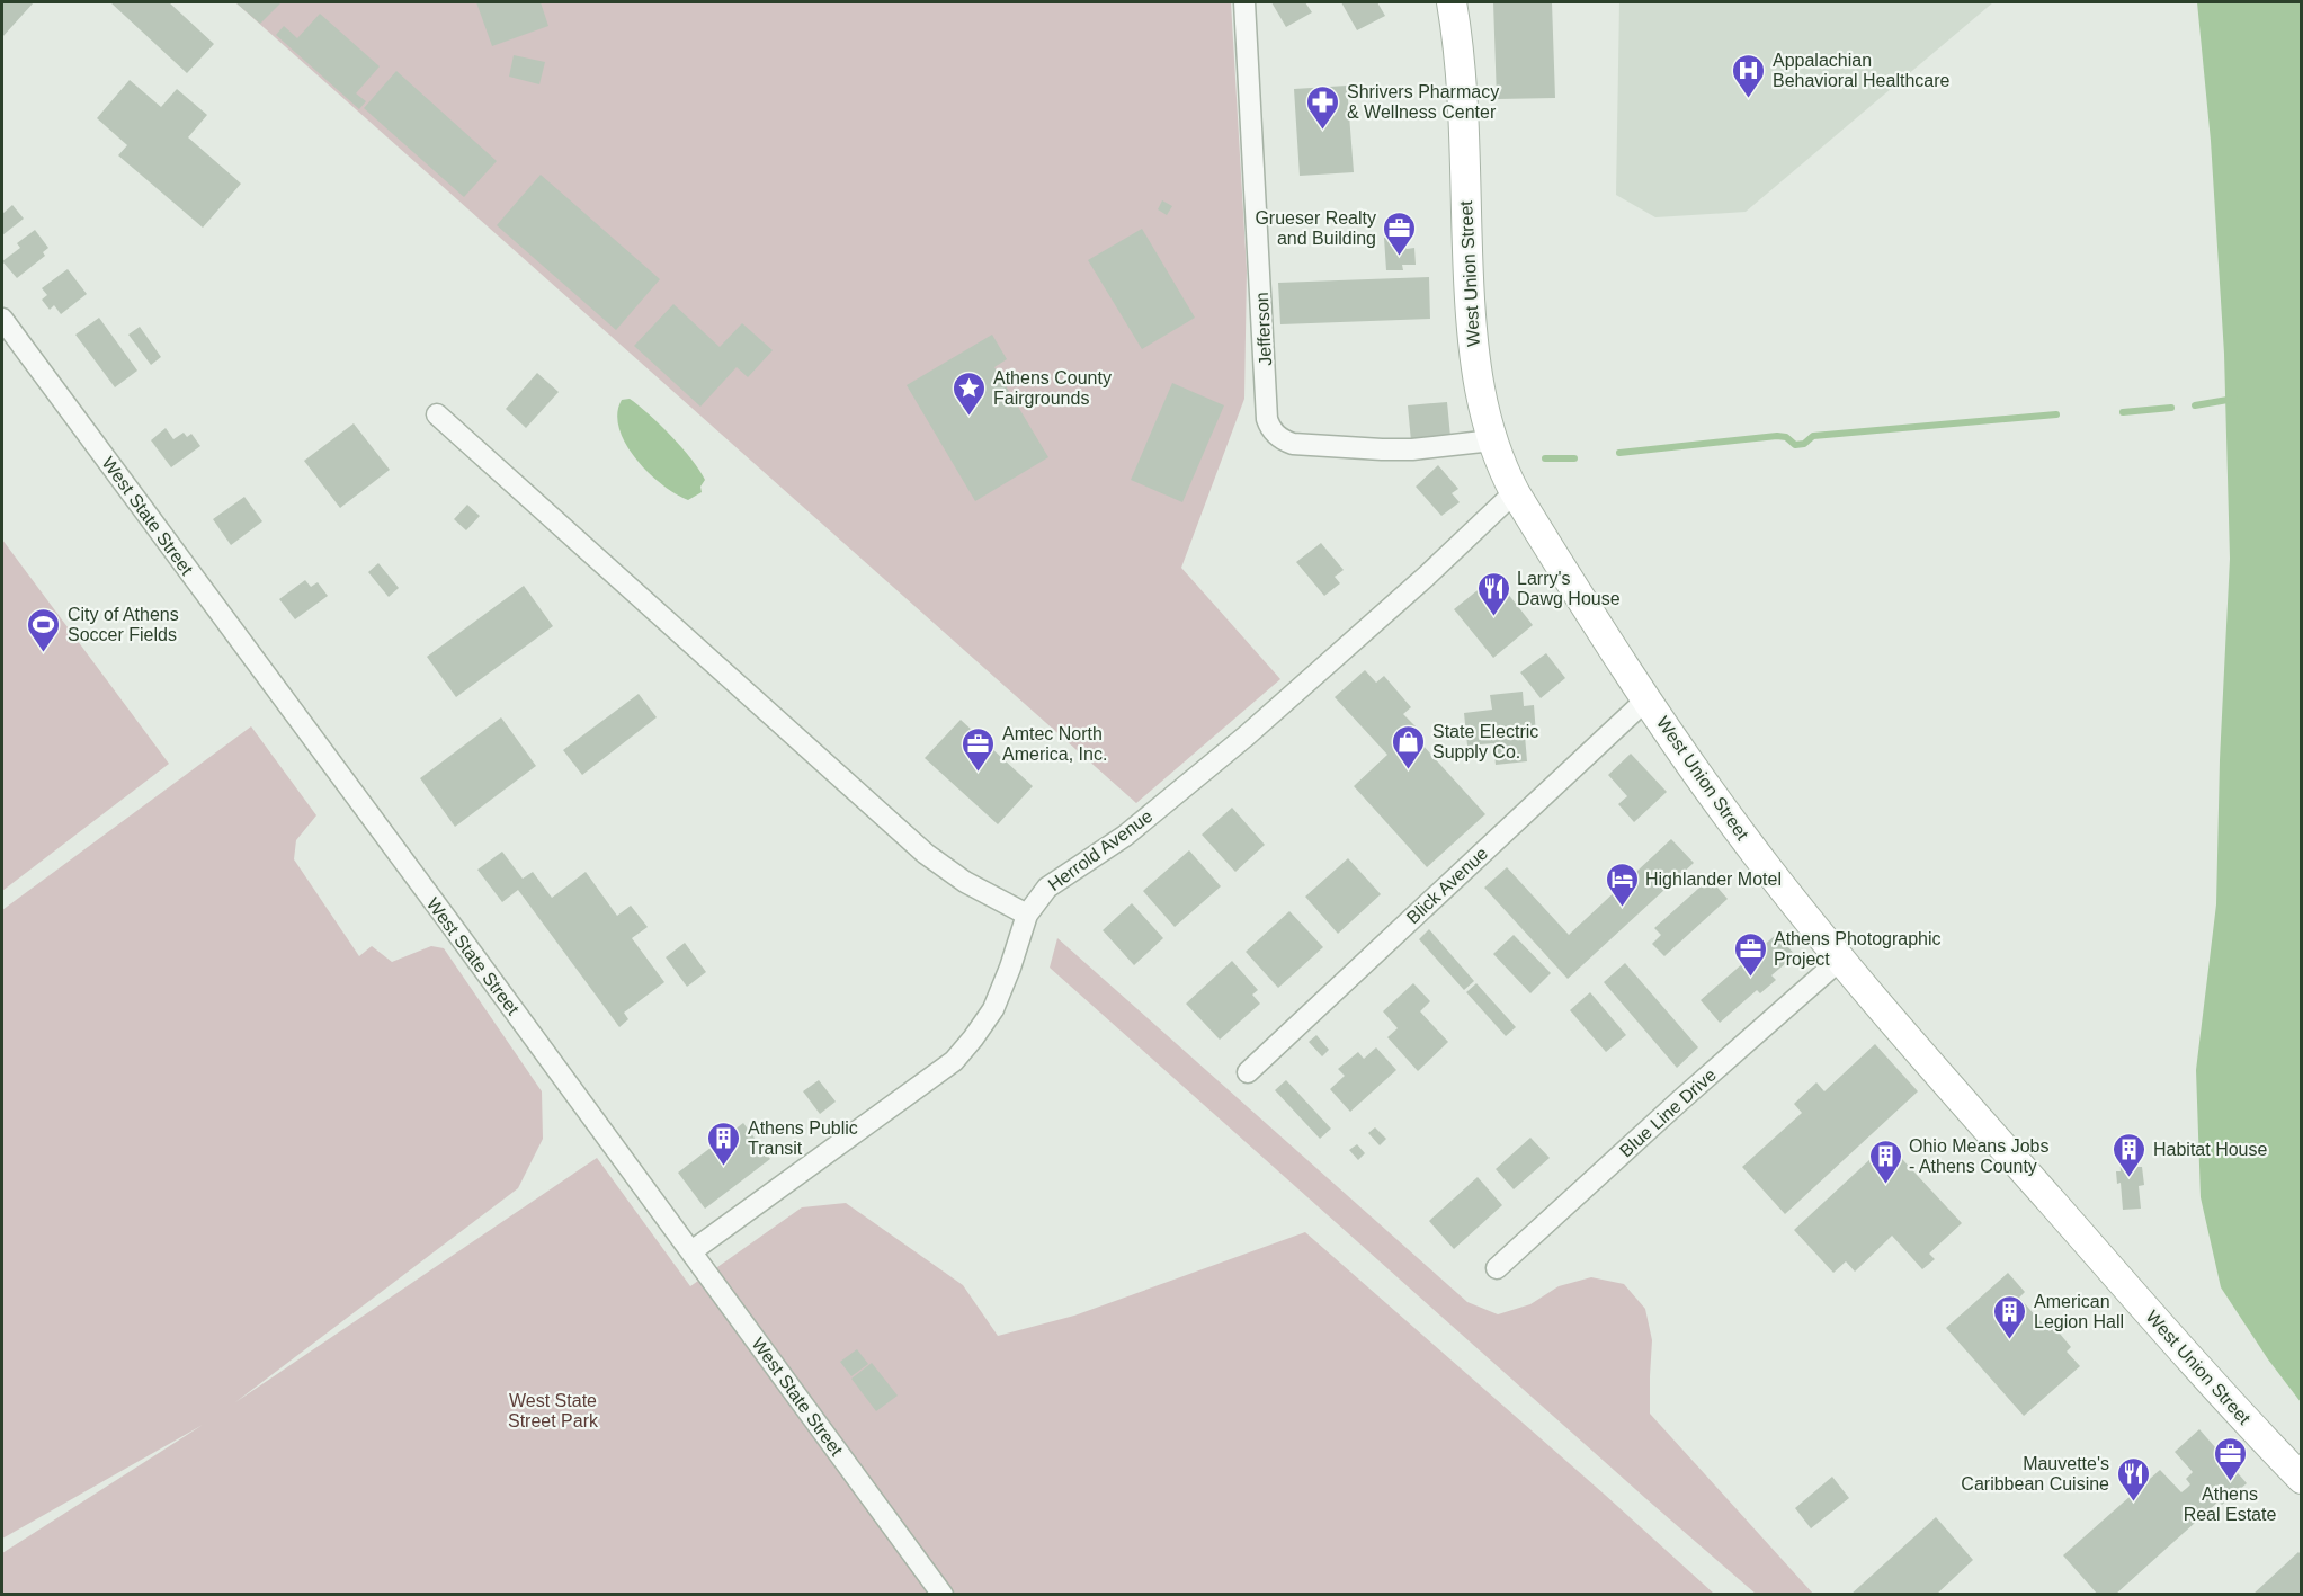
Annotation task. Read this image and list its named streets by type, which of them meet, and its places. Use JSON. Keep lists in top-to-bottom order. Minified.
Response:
{"streets":{"main road":["West Union Street"],"street":["Jefferson","West State Street","Herrold Avenue","Blick Avenue","Blue Line Drive"]},"crossings":[["West Union Street","Jefferson"],["West Union Street","Herrold Avenue"],["West Union Street","Blick Avenue"],["West Union Street","Blue Line Drive"],["West State Street","Herrold Avenue"]],"parks":["West State Street Park"],"places":{"hospital":["Appalachian Behavioral Healthcare"],"pharmacy":["Shrivers Pharmacy & Wellness Center"],"office":["Grueser Realty and Building","Amtec North America, Inc.","Athens Photographic Project","Athens Real Estate"],"place":["Athens County Fairgrounds"],"restaurant":["Larry's Dawg House","Mauvette's Caribbean Cuisine"],"sports":["City of Athens Soccer Fields"],"shop":["State Electric Supply Co."],"hotel":["Highlander Motel"],"building":["Athens Public Transit","Habitat House","Ohio Means Jobs - Athens County","American Legion Hall"]}}
